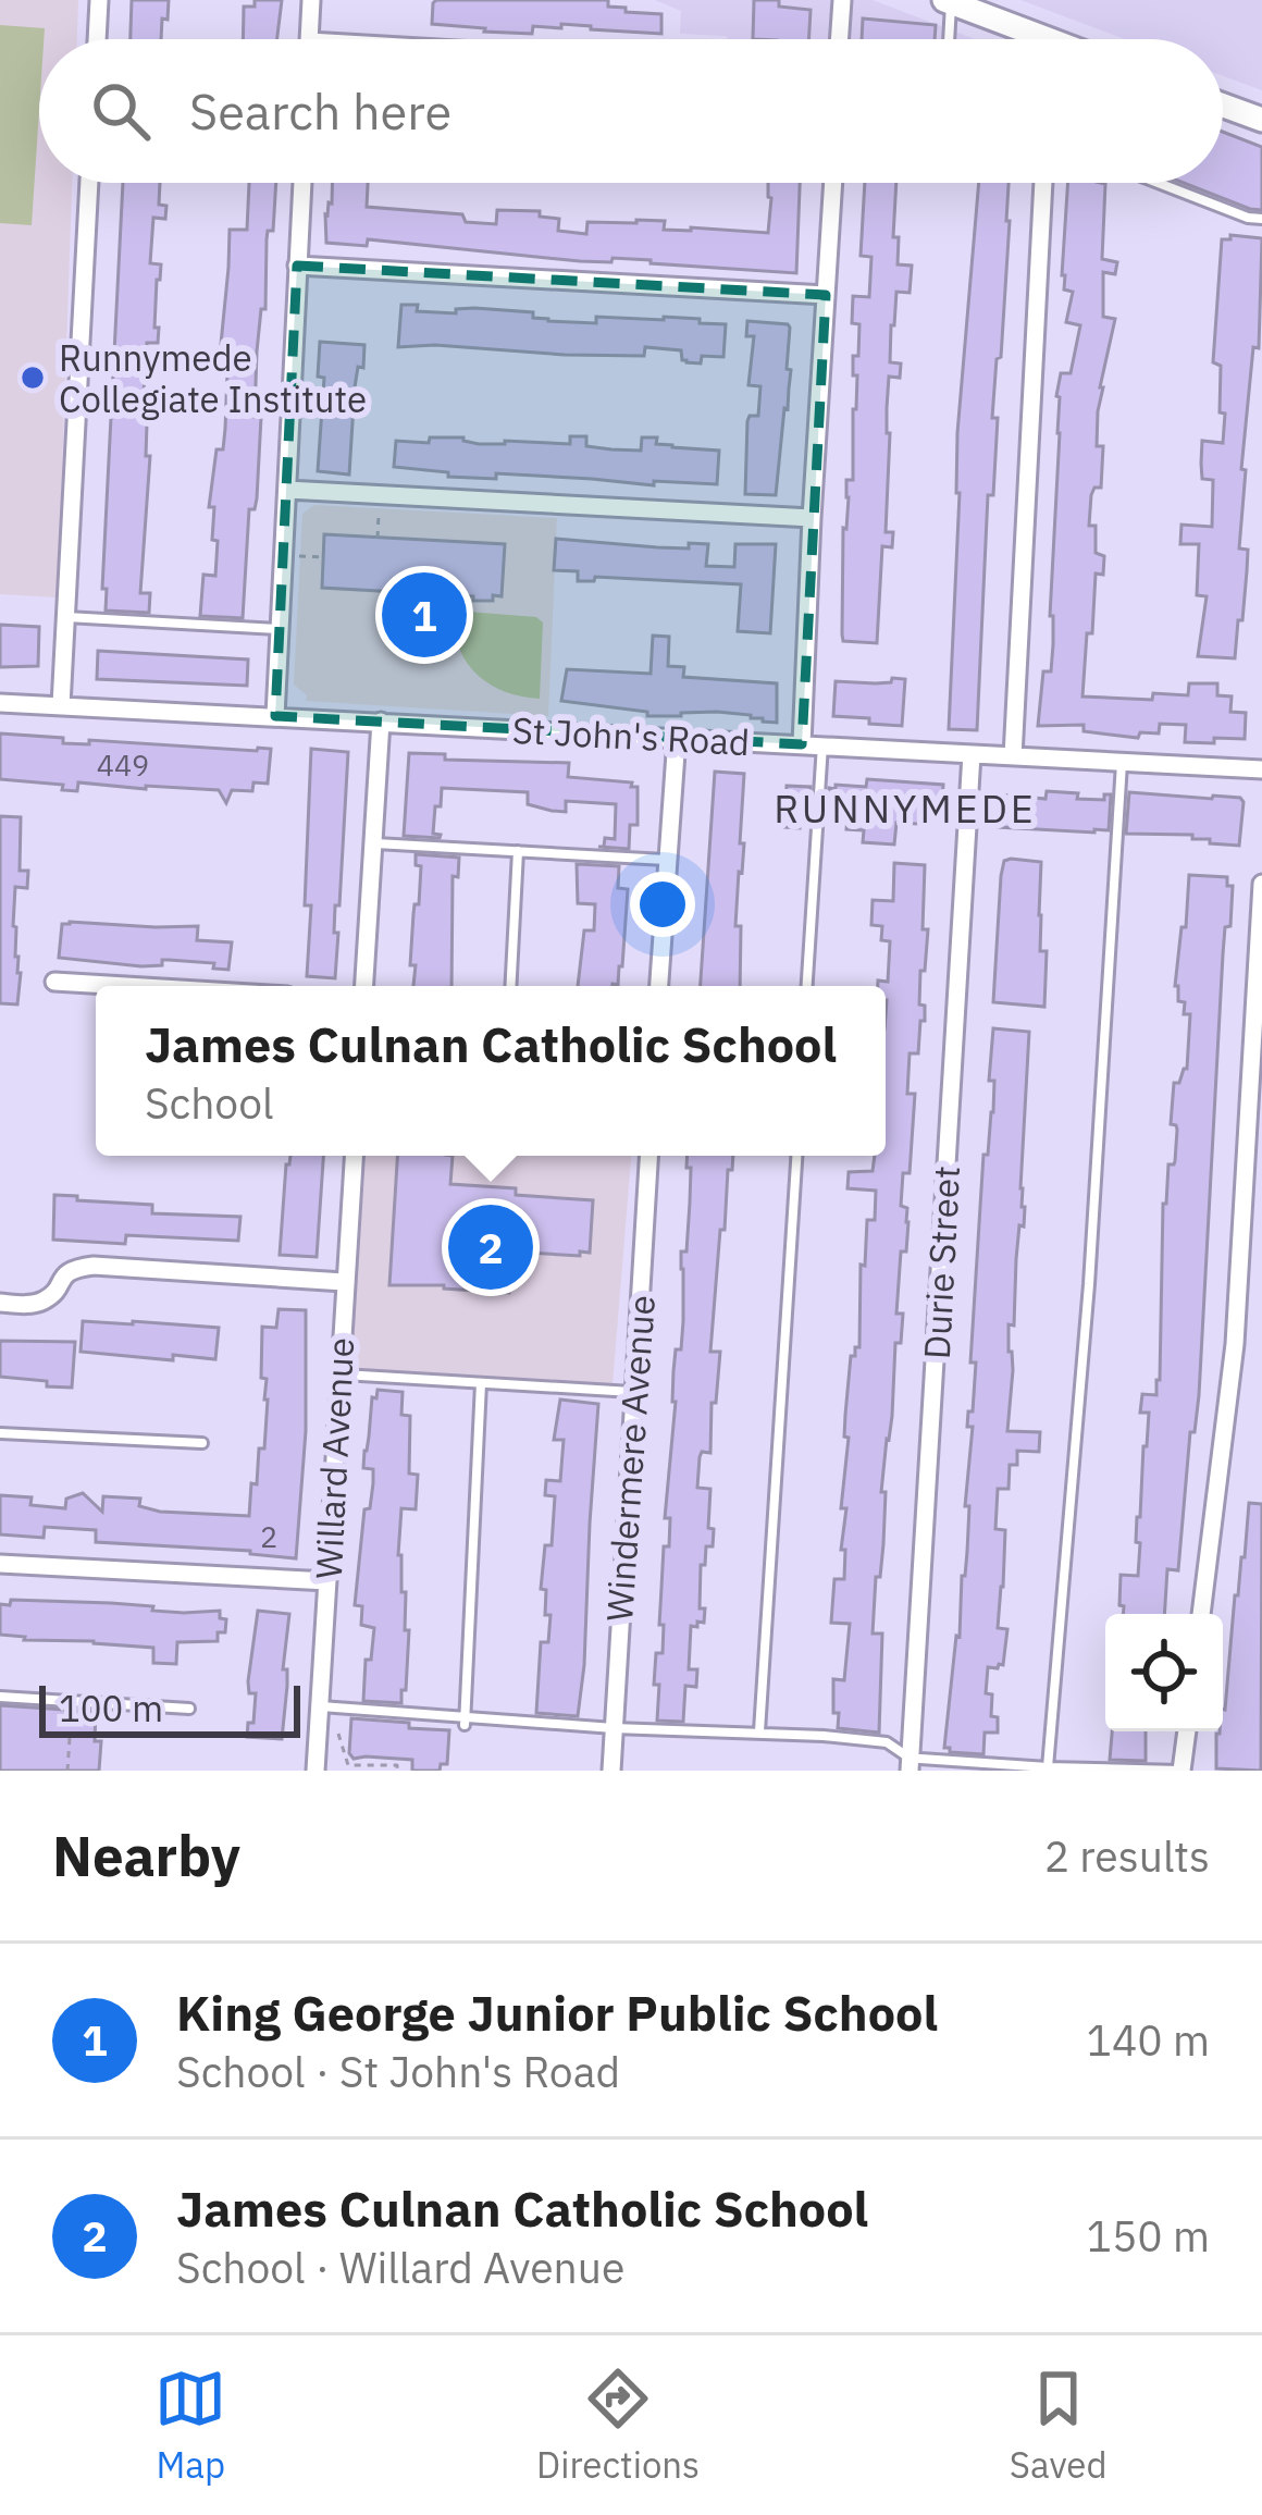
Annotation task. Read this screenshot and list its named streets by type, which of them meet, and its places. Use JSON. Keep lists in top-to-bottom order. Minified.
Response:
{"streets":{"street":["St John's Road","Durie Street","Willard Avenue","Windermere Avenue"]},"crossings":[["St John's Road","Durie Street"]],"districts":["RUNNYMEDE"],"places":["Runnymede Collegiate Institute"],"house_numbers":["449","2"],"scale_bar":"100 m","page":{"search":"Search here","pins":["1","2"],"popup":["James Culnan Catholic School","School"],"scale":"100 m","heading":["Nearby","2 results"],"list":[{"mark":"1","name":"King George Junior Public School","note":"School · St John's Road","value":"140 m"},{"mark":"2","name":"James Culnan Catholic School","note":"School · Willard Avenue","value":"150 m"}],"nav":["Map","Directions","Saved"]}}
